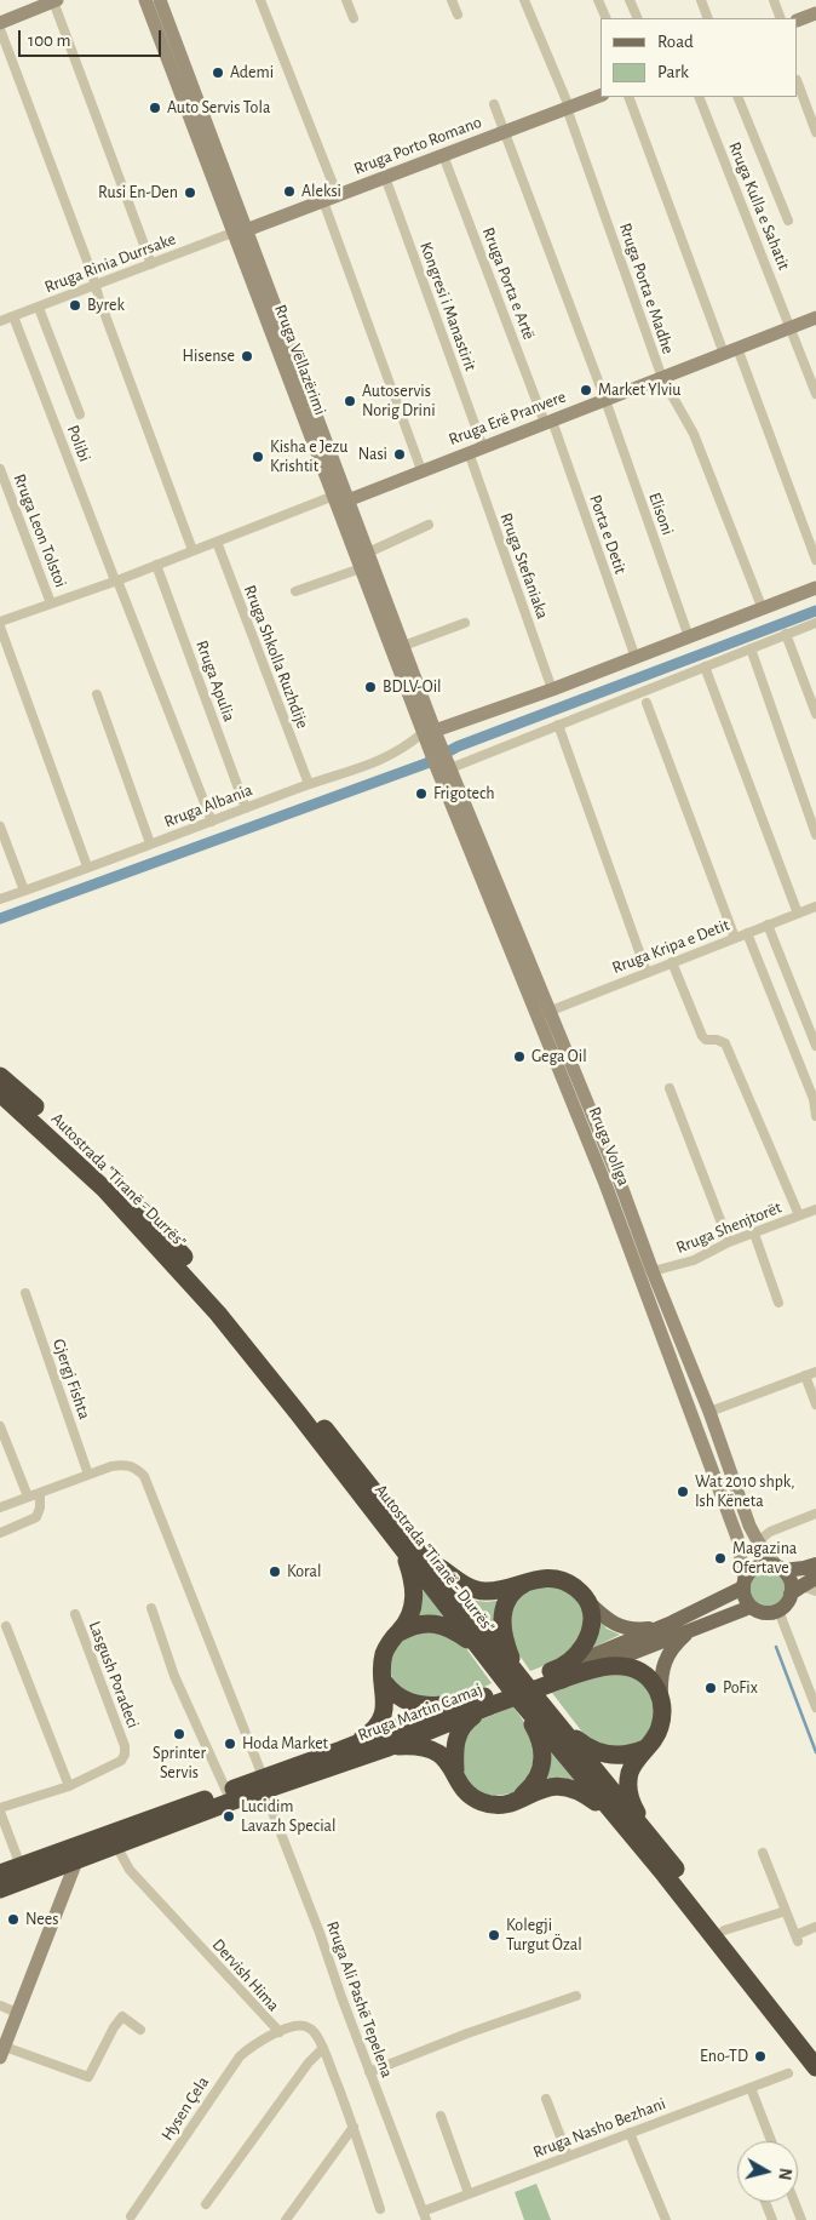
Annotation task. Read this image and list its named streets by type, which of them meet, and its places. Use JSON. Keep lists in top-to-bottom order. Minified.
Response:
{"streets":{"highway":["Autostrada \"Tiranë - Durrës\"","Rruga Martin Camaj"],"main road":["Rruga Porto Romano","Rruga Vëllazërimi","Rruga Erë Pranvere","Rruga Vollga"],"street":["Rruga Kulla e Sahatit","Rruga Rinia Durrsake","Rruga Porta e Artë","Rruga Porta e Madhe","Kongresi i Manastirit","Polibi","Elisoni","Rruga Leon Tolstoi","Porta e Detit","Rruga Stefaniaka","Rruga Shkolla Ruzhdije","Rruga Apulia","Rruga Albania","Rruga Kripa e Detit","Rruga Shenjtorët","Gjergj Fishta","Lasgush Poradeci","Dervish Hima","Rruga Ali Pashë Tepelena","Hysen Çela","Rruga Nasho Bezhani"]},"crossings":[["Rruga Porto Romano","Rruga Rinia Durrsake"],["Rruga Porto Romano","Rruga Porta e Artë"],["Rruga Porto Romano","Rruga Porta e Madhe"],["Rruga Porto Romano","Kongresi i Manastirit"],["Rruga Porto Romano","Rruga Vëllazërimi"],["Rruga Kulla e Sahatit","Rruga Erë Pranvere"],["Rruga Rinia Durrsake","Rruga Vëllazërimi"],["Rruga Rinia Durrsake","Polibi"],["Rruga Porta e Artë","Rruga Erë Pranvere"],["Rruga Porta e Artë","Porta e Detit"],["Rruga Porta e Madhe","Rruga Erë Pranvere"],["Kongresi i Manastirit","Rruga Erë Pranvere"],["Rruga Vëllazërimi","Rruga Erë Pranvere"],["Rruga Vëllazërimi","Rruga Albania"],["Rruga Vëllazërimi","Rruga Vollga"],["Rruga Erë Pranvere","Elisoni"],["Rruga Erë Pranvere","Porta e Detit"],["Rruga Erë Pranvere","Rruga Stefaniaka"],["Polibi","Rruga Albania"],["Rruga Shkolla Ruzhdije","Rruga Albania"],["Rruga Apulia","Rruga Albania"],["Rruga Albania","Rruga Vollga"],["Rruga Kripa e Detit","Rruga Vollga"],["Rruga Vollga","Rruga Shenjtorët"],["Rruga Vollga","Rruga Martin Camaj"],["Gjergj Fishta","Rruga Ali Pashë Tepelena"],["Rruga Martin Camaj","Dervish Hima"],["Rruga Martin Camaj","Rruga Ali Pashë Tepelena"],["Dervish Hima","Hysen Çela"],["Rruga Ali Pashë Tepelena","Rruga Nasho Bezhani"]],"places":["Ademi","Auto Servis Tola","Aleksi","Rusi En-Den","Byrek","Hisense","Market Ylviu","Autoservis Norig Drini","Nasi","Kisha e Jezu Krishtit","BDLV-Oil","Frigotech","Gega Oil","Wat 2010 shpk, Ish Këneta","Magazina Ofertave","Koral","PoFix","Sprinter Servis","Hoda Market","Lucidim Lavazh Special","Nees","Kolegji Turgut Özal","Eno-TD"],"legend":["Road","Park"],"scale_bar":"100 m","north":"right"}
